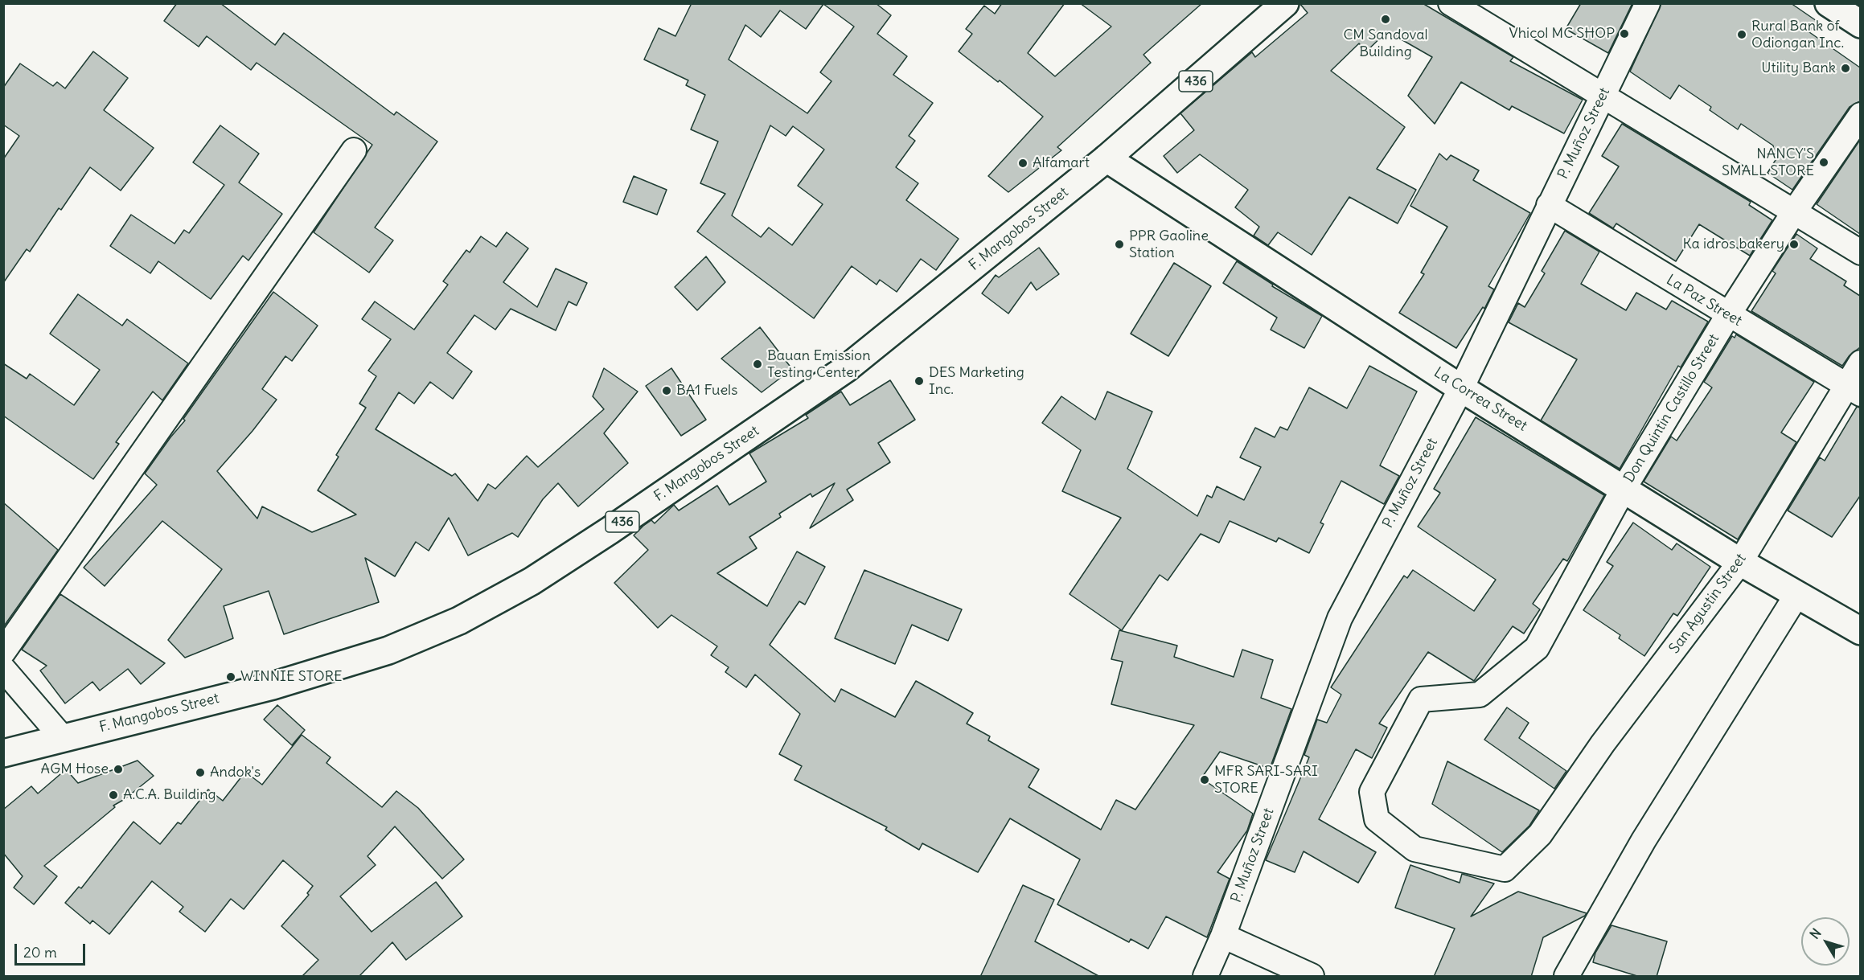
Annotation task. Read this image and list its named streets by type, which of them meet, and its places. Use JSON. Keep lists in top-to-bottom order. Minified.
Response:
{"streets":{"main road":["436","F. Mangobos Street","La Correa Street"],"street":["P. Muñoz Street","La Paz Street","Don Quintin Castillo Street","San Agustin Street"]},"crossings":[["P. Muñoz Street","La Paz Street"],["P. Muñoz Street","La Correa Street"],["F. Mangobos Street","La Correa Street"],["La Paz Street","Don Quintin Castillo Street"],["La Paz Street","San Agustin Street"],["La Correa Street","Don Quintin Castillo Street"],["La Correa Street","San Agustin Street"],["Don Quintin Castillo Street","San Agustin Street"]],"places":["CM Sandoval Building","Vhicol MC SHOP","Rural Bank of Odiongan Inc.","Utility Bank","NANCY'S SMALL STORE","Alfamart","PPR Gaoline Station","Ka idros bakery","Bauan Emission Testing Center","DES Marketing Inc.","BA1 Fuels","WINNIE STORE","AGM Hose","Andok's","MFR SARI-SARI STORE","A.C.A. Building"],"scale_bar":"20 m","north":"top left"}
